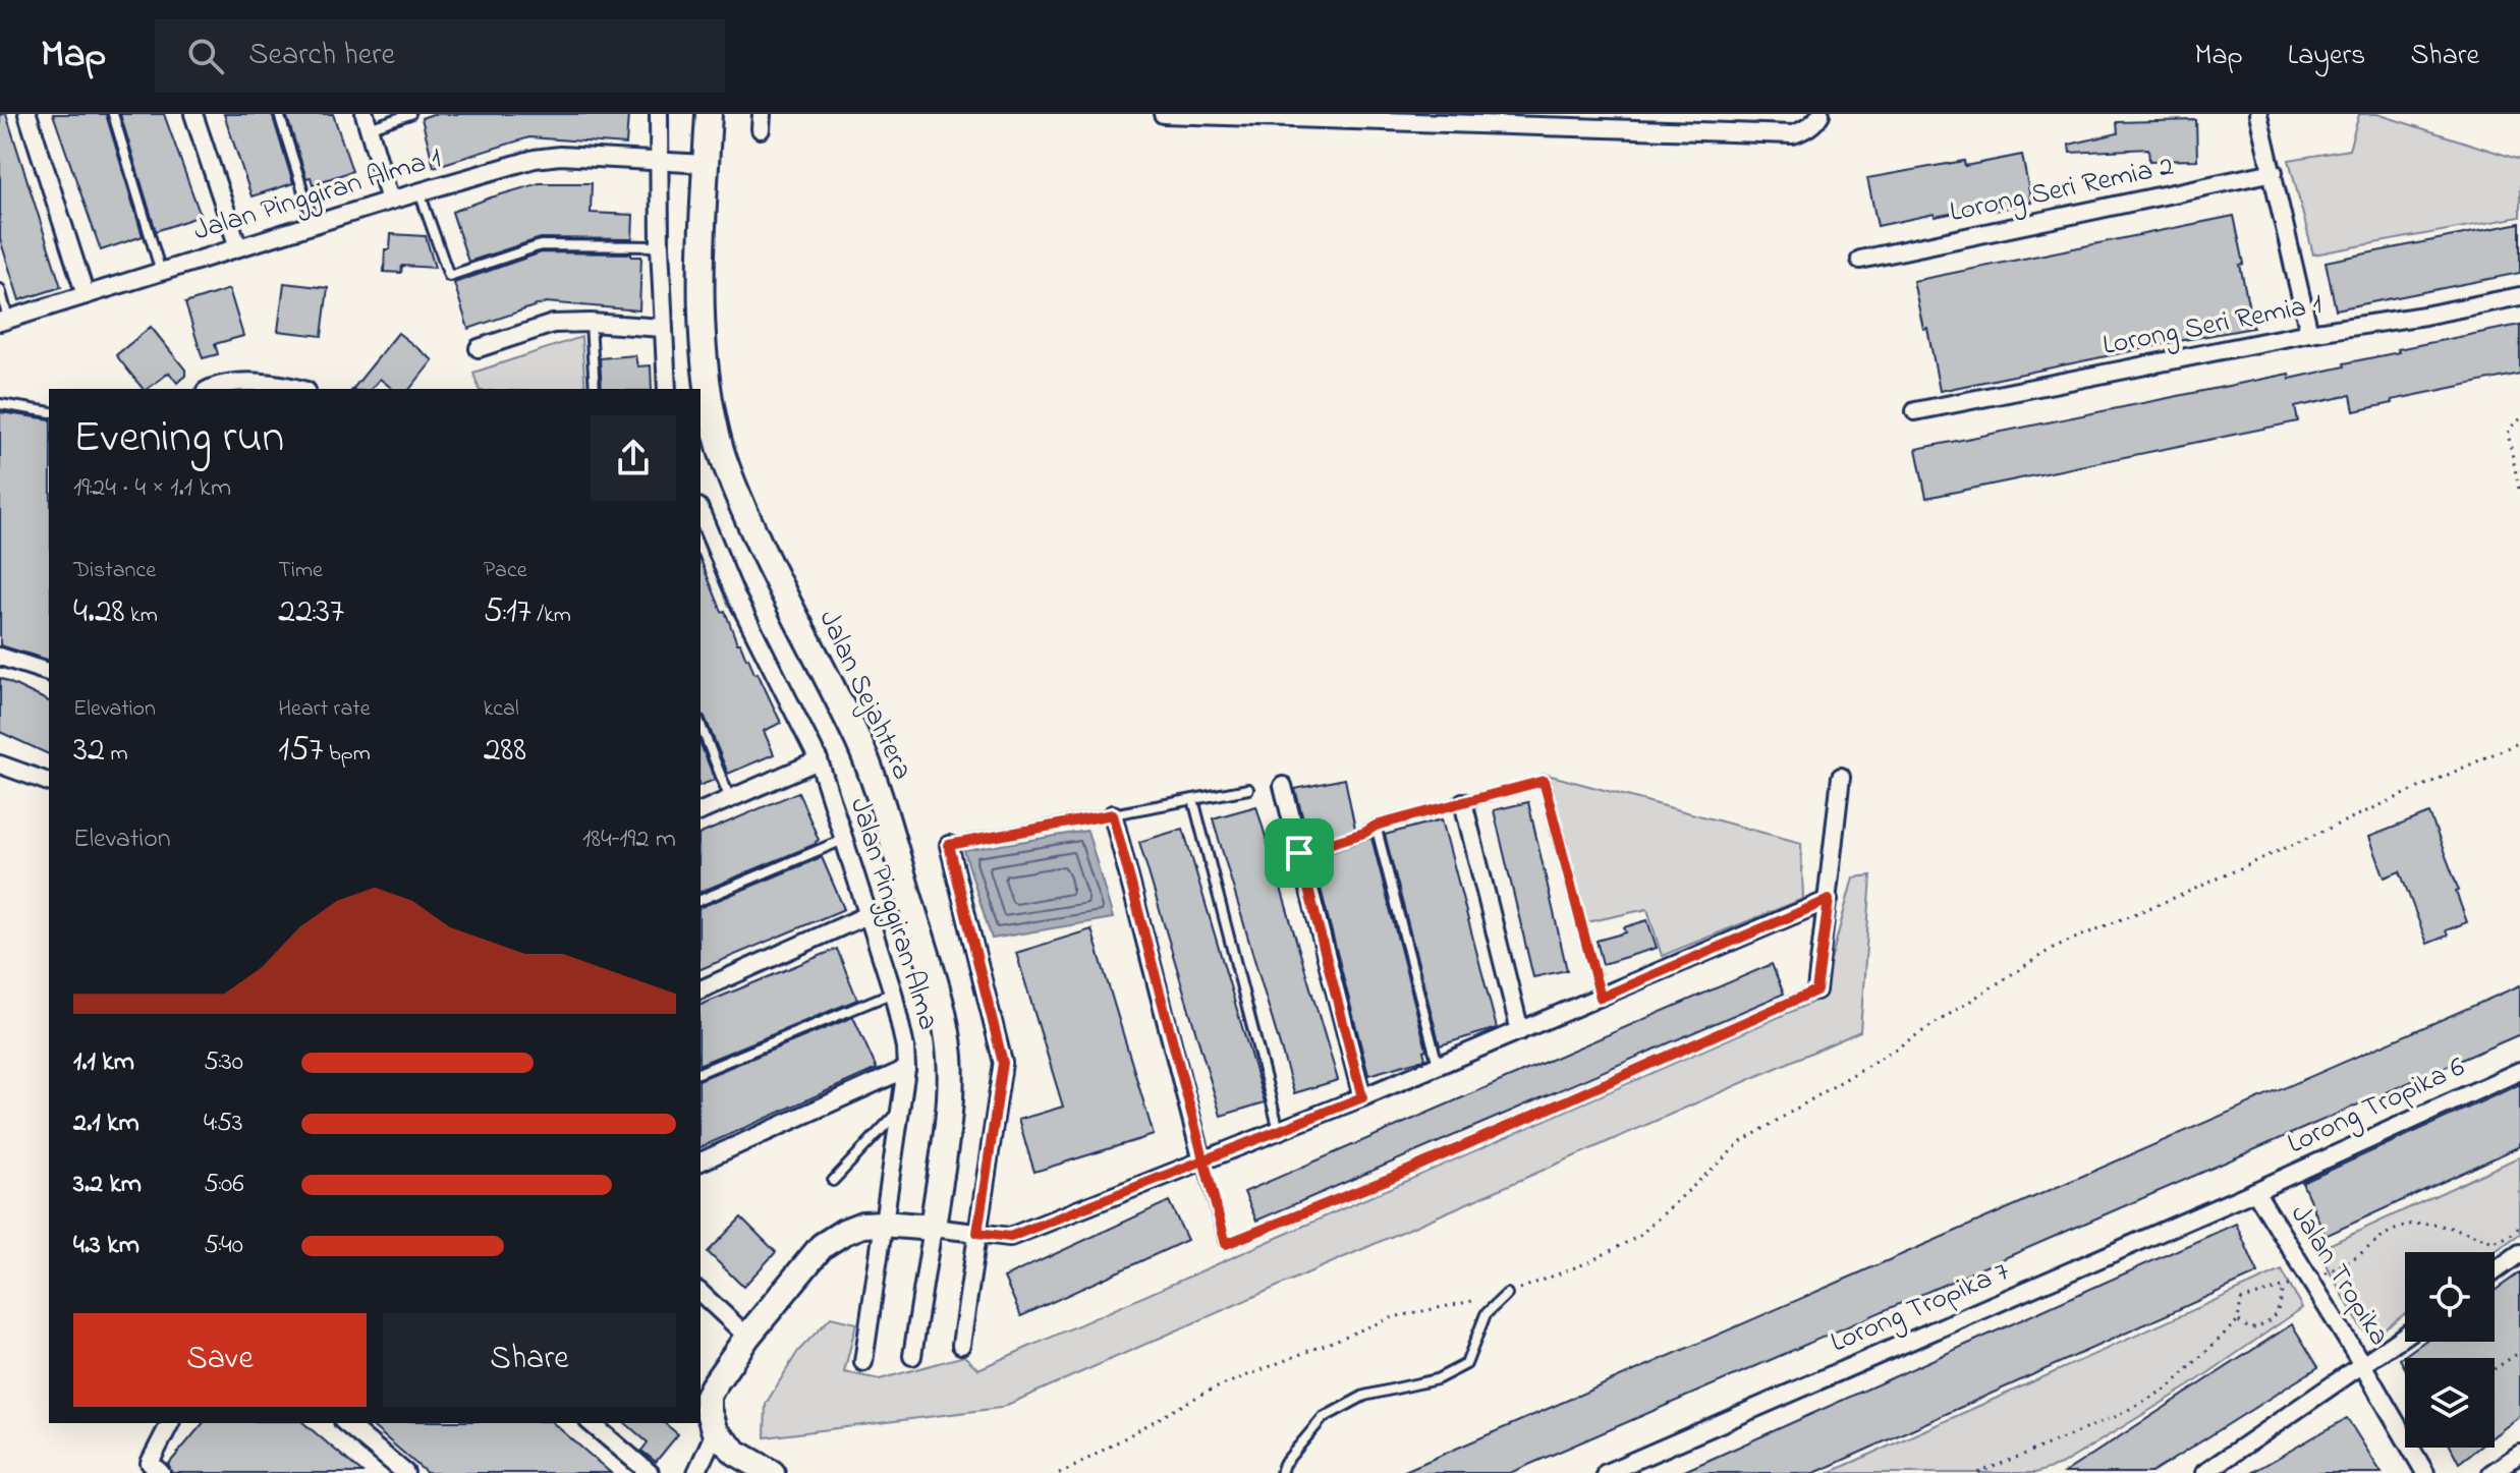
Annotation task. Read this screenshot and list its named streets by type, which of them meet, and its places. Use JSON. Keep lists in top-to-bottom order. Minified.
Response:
{"streets":{"main road":["Jalan Sejahtera"],"street":["Lorong Seri Remia 2","Jalan Pinggiran Alma 1","Lorong Seri Remia 1","Jalan Pinggiran Alma","Lorong Tropika 6","Jalan Tropika","Lorong Tropika 7"]},"crossings":[["Jalan Pinggiran Alma 1","Jalan Sejahtera"],["Lorong Tropika 6","Jalan Tropika"],["Lorong Tropika 6","Lorong Tropika 7"],["Jalan Tropika","Lorong Tropika 7"]],"page":{"header":"Map","search":"Search here","nav":["Map","Layers","Share"],"heading":["Evening run","19:24 · 4 × 1.1 km"],"stats":[["Distance","4.28 km"],["Time","22:37"],["Pace","5:17 /km"],["Elevation","32 m"],["Heart rate","157 bpm"],["kcal","288"]],"chart":["Elevation","184–192 m"],"list":[{"name":"1.1 km","note":"5:30"},{"name":"2.1 km","note":"4:53"},{"name":"3.2 km","note":"5:06"},{"name":"4.3 km","note":"5:40"}],"buttons":["Save","Share"]}}
